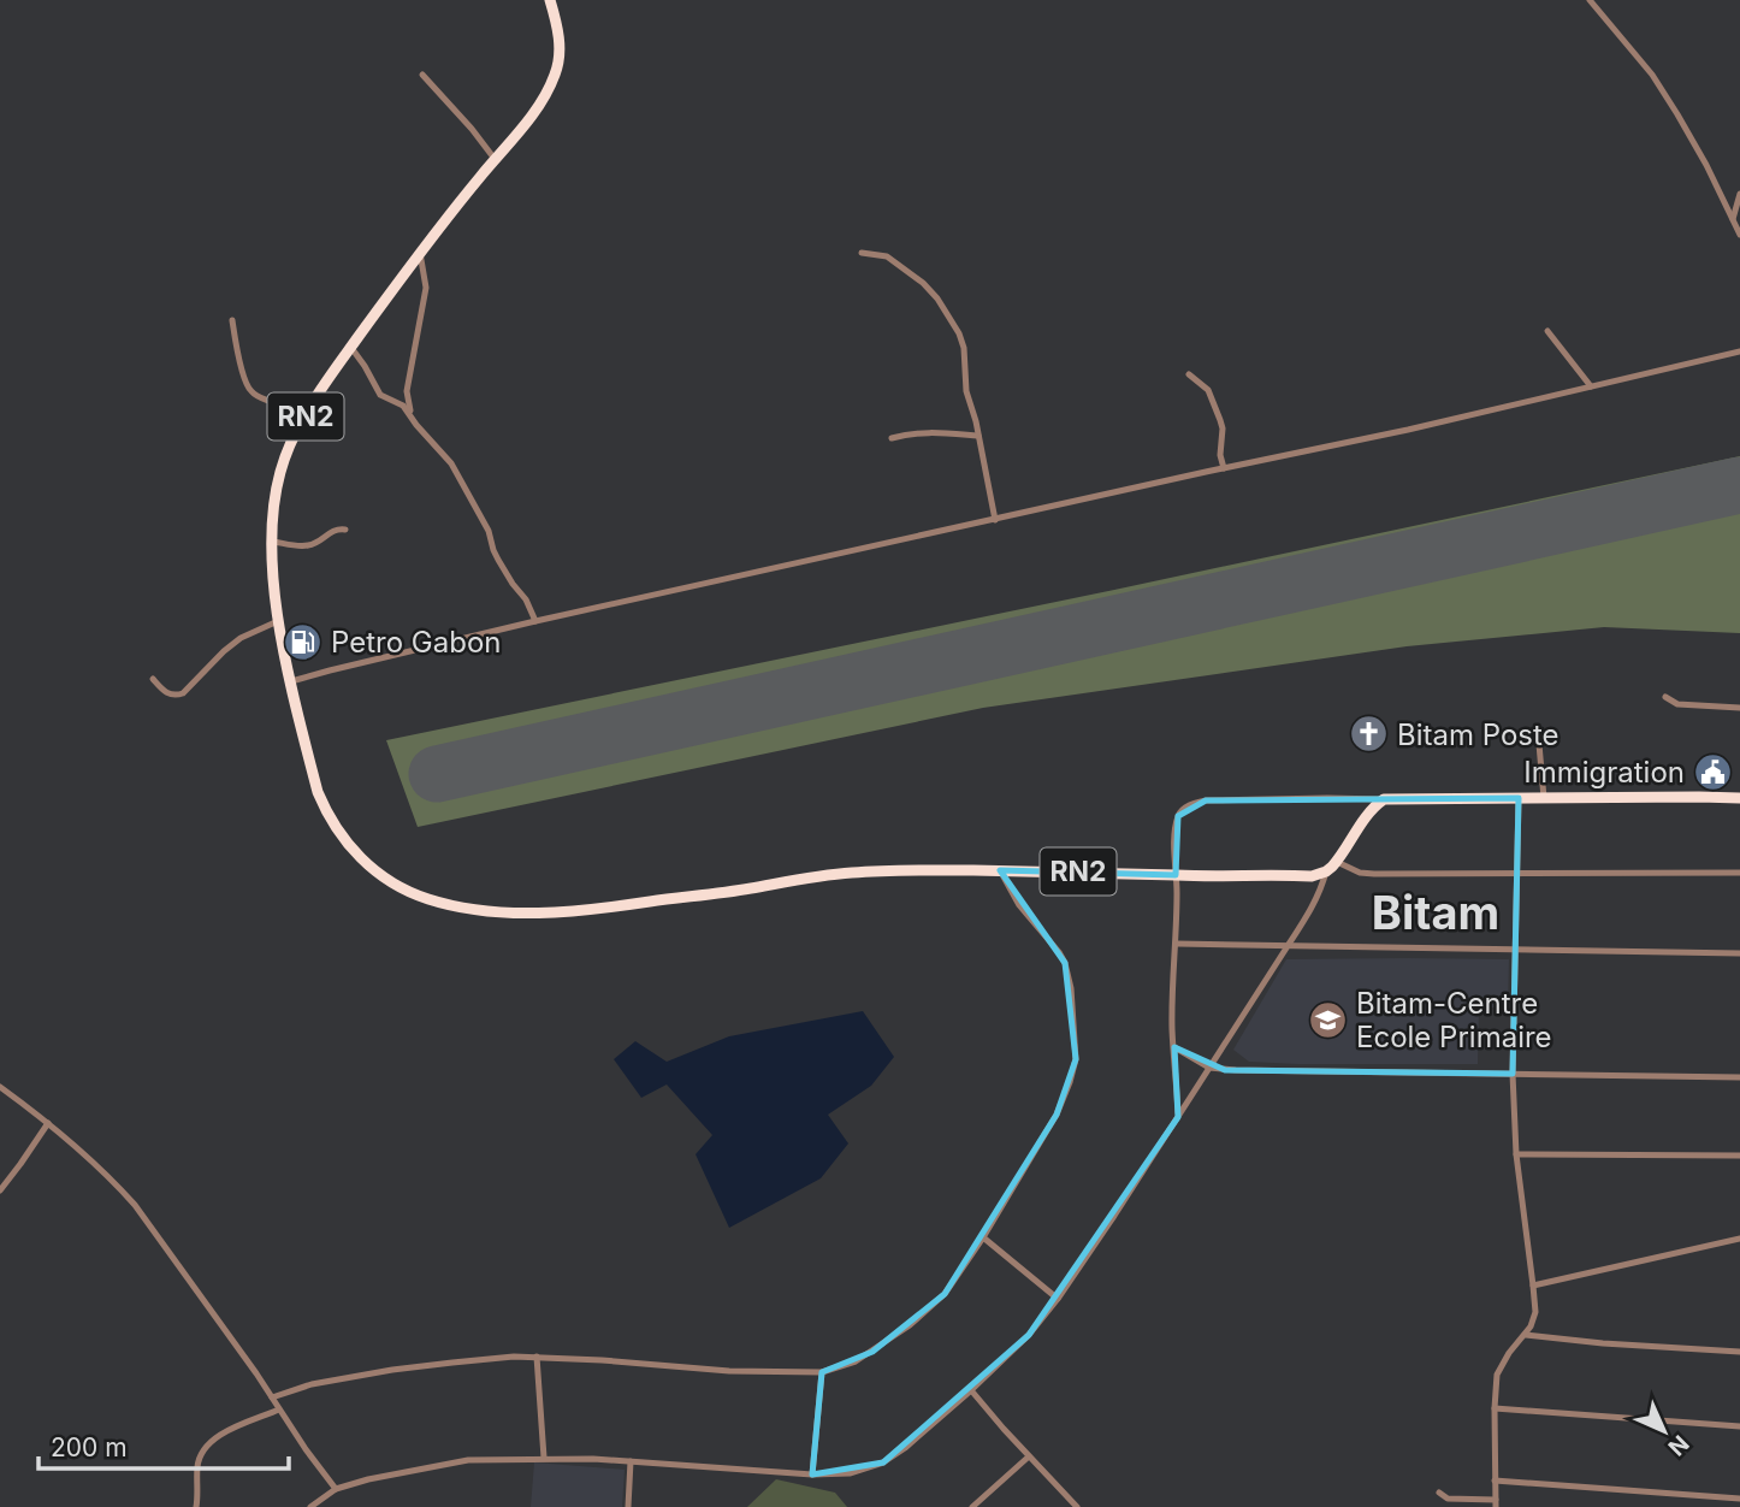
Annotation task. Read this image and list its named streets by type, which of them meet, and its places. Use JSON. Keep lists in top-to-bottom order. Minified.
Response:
{"streets":{"highway":["RN2"]},"districts":["Bitam"],"places":{"fuel station":["Petro Gabon"],"church":["Bitam Poste"],"public building":["Immigration"],"school or university":["Bitam-Centre Ecole Primaire"]},"scale_bar":"200 m","north":"bottom right"}
